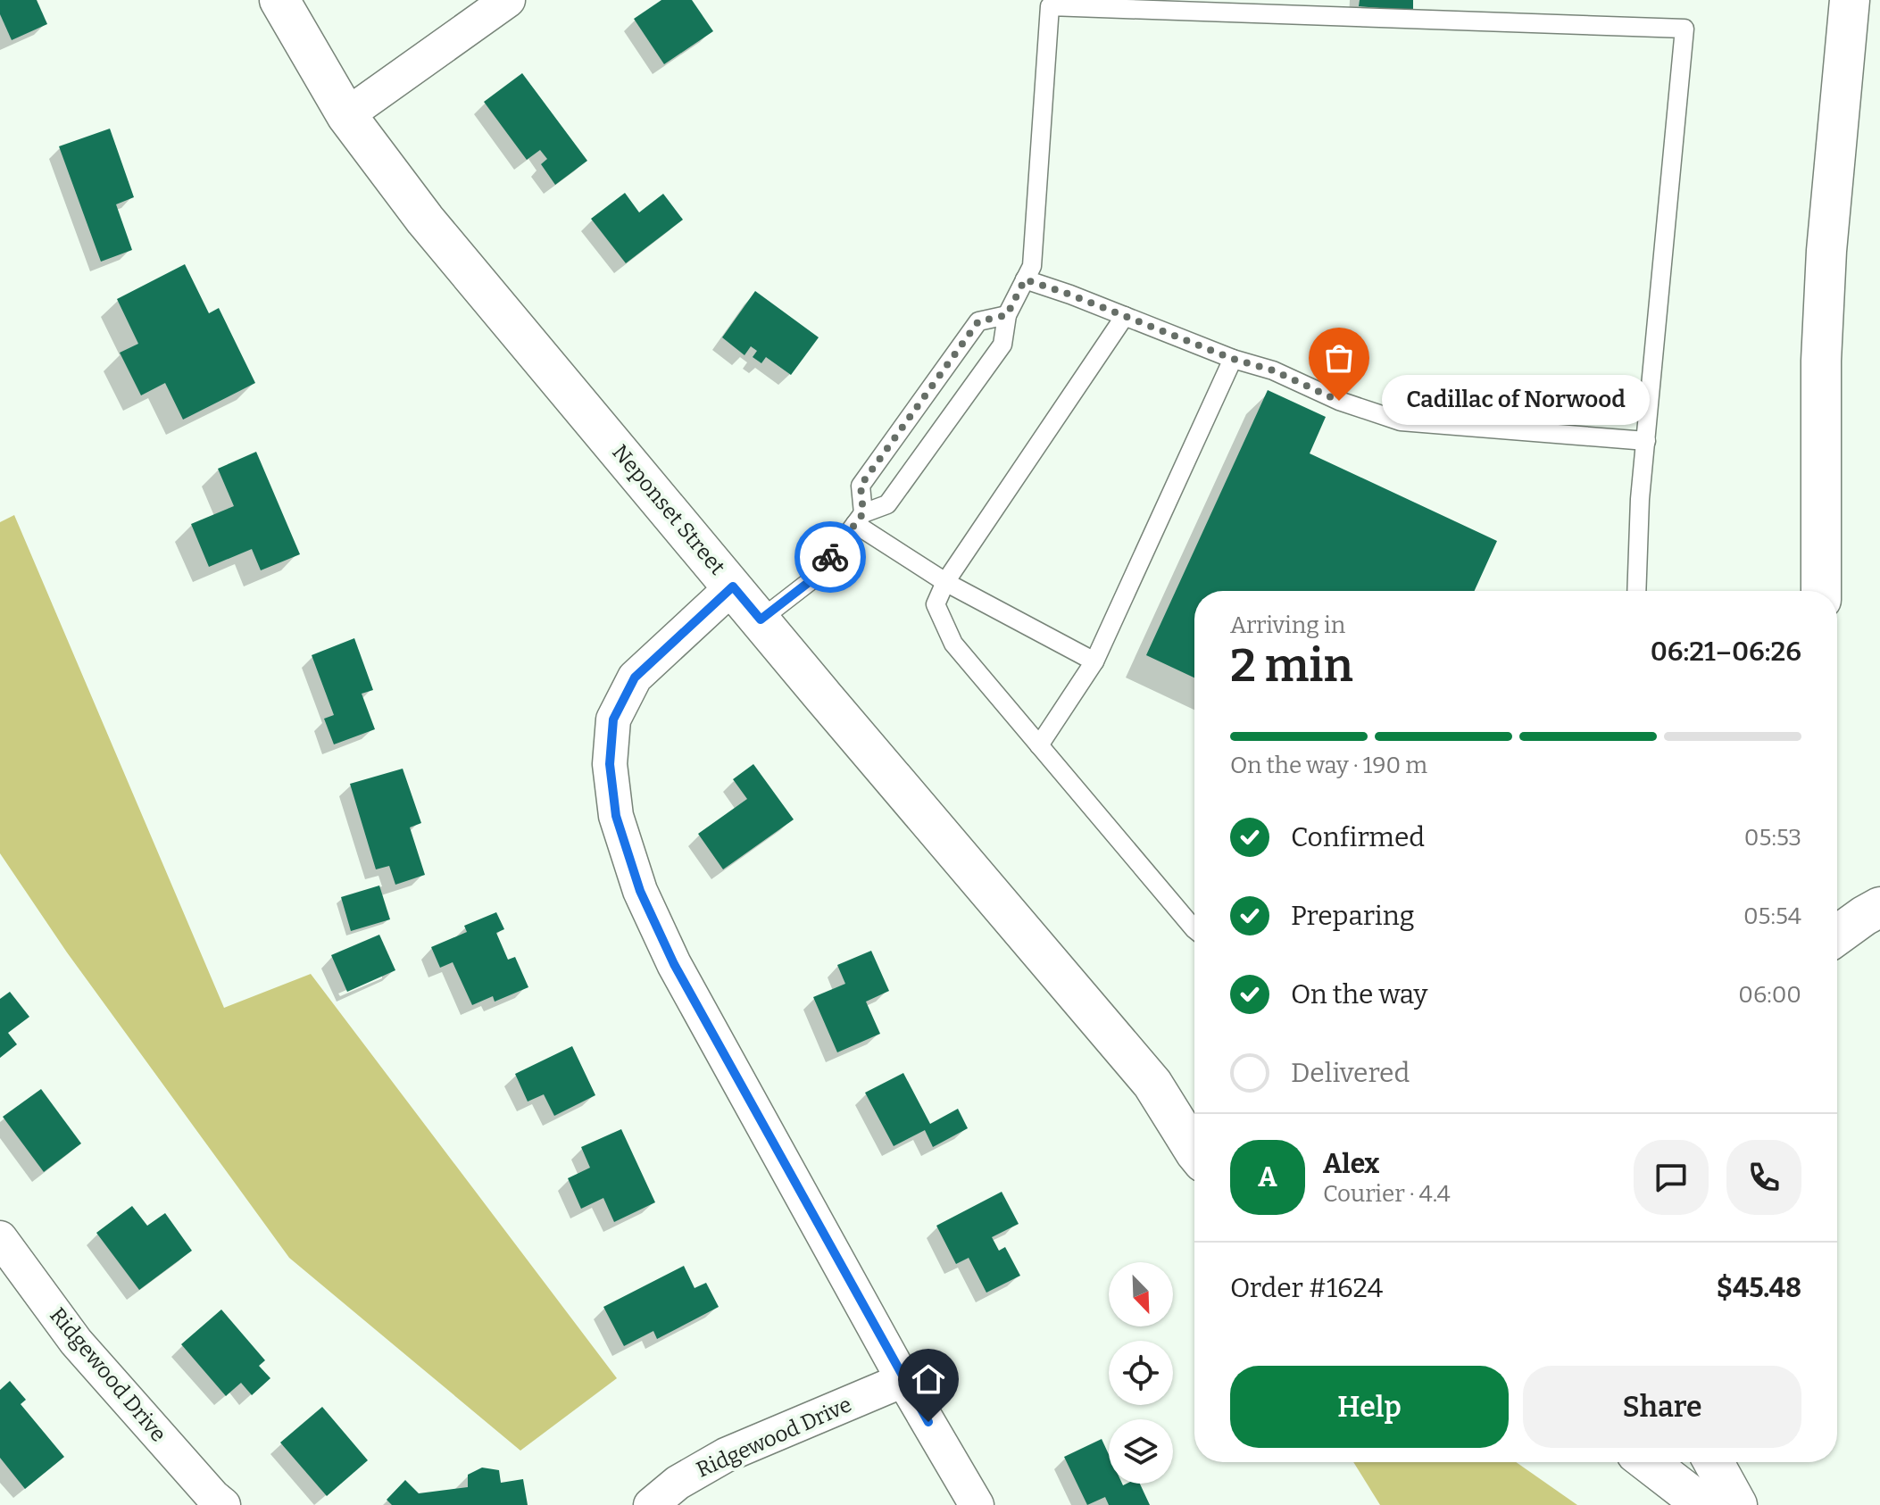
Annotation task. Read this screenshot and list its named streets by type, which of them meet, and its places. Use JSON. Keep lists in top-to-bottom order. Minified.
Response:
{"streets":{"main road":["Neponset Street"],"street":["Ridgewood Drive"]},"crossings":[["Neponset Street","Ridgewood Drive"]],"places":["Cadillac of Norwood"],"north":"bottom right","page":{"bubble":"Cadillac of Norwood","heading":["2 min","Arriving in","06:21–06:26"],"panel":["Alex","Courier · 4.4","Order #1624","$45.48"],"bar":"On the way · 190 m","list":[["Confirmed","05:53"],["Preparing","05:54"],["On the way","06:00"],"Delivered"],"round":"A","buttons":["Help","Share"]}}
